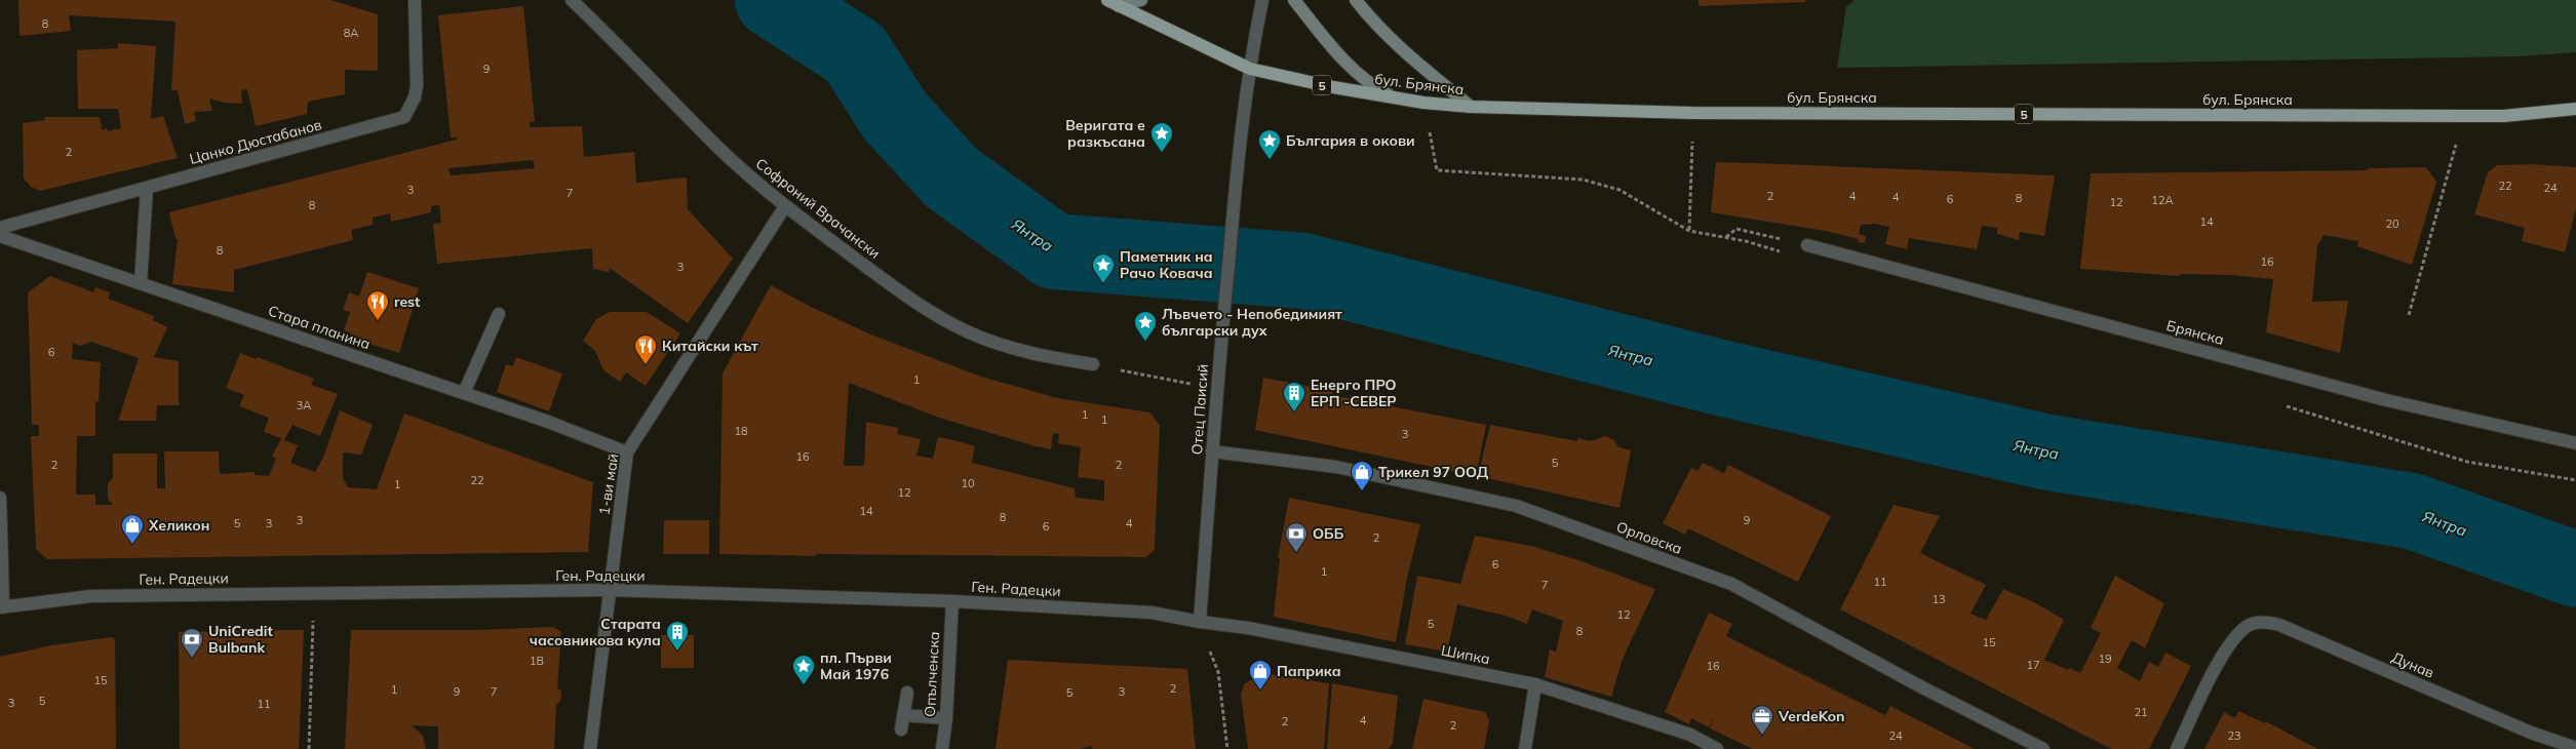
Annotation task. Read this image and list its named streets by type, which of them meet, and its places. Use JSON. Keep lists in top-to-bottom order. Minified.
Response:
{"streets":{"main road":["бул. Брянска","5"],"street":["Цанко Дюстабанов","Софроний Врачански","Стара планина","Брянска","Отец Паисий","1-ви май","Орловска","Ген. Радецки","Шипка","Дунав","Опълченска"]},"crossings":[["бул. Брянска","Отец Паисий"],["Софроний Врачански","1-ви май"],["Стара планина","1-ви май"],["Отец Паисий","Орловска"],["Отец Паисий","Ген. Радецки"],["Отец Паисий","Шипка"],["1-ви май","Ген. Радецки"],["Ген. Радецки","Шипка"],["Ген. Радецки","Опълченска"]],"water":["Янтра"],"places":{"place":["Веригата е разкъсана","България в окови","Паметник на Рачо Ковача","Лъвчето - Непобедимият български дух","пл. Първи Май 1976"],"restaurant":["rest","Китайски кът"],"building":["Енерго ПРО ЕРП -СЕВЕР","Старата часовникова кула"],"shop":["Трикел 97 ООД","Хеликон","Паприка"],"bank":["ОББ","UniCredit Bulbank"],"office":["VerdeKon"]},"house_numbers":["8","8А","9","2","22","24","3","7","2","4","4","8","6","12А","12","8","14","20","8","16","3","6","1","3А","1","1","18","3","16","5","2","2","22","10","1","12","14","8","3","9","5","3","4","6","2","6","1","11","7","13","12","5","8","15","19","1В","17","16","15","2","1","9","7","3","5","5","3","11","21","4","2","2","24","23"]}
